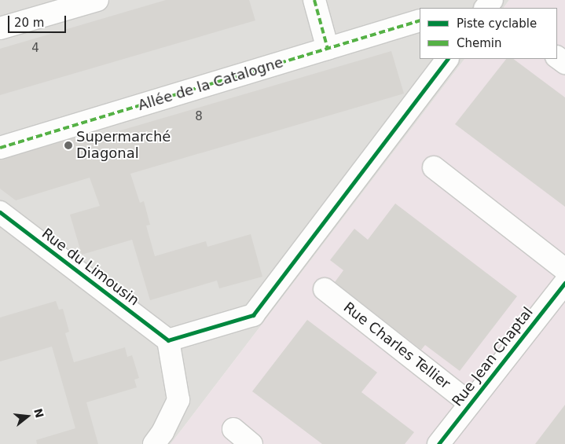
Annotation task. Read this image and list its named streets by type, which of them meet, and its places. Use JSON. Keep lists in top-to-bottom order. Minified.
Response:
{"streets":{"street":["Allée de la Catalogne","Rue du Limousin","Rue Charles Tellier","Rue Jean Chaptal"]},"crossings":[["Rue Charles Tellier","Rue Jean Chaptal"]],"places":["Supermarché Diagonal"],"house_numbers":["4","8"],"legend":["Piste cyclable","Chemin"],"scale_bar":"20 m","north":"right"}
